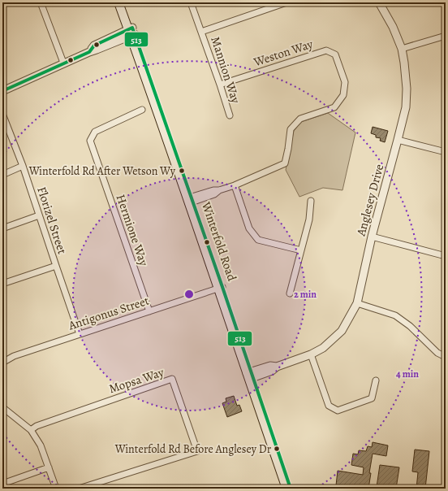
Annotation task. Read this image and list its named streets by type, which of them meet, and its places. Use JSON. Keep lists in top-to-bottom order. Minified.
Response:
{"streets":{"main road":["Winterfold Road"],"street":["Weston Way","Mannion Way","Anglesey Drive","Florizel Street","Hermione Way","Antigonus Street","Mopsa Way"]},"crossings":[["Weston Way","Mannion Way"],["Weston Way","Winterfold Road"],["Anglesey Drive","Winterfold Road"],["Florizel Street","Antigonus Street"],["Hermione Way","Antigonus Street"],["Winterfold Road","Antigonus Street"]],"places":["Winterfold Rd After Wetson Wy","Winterfold Rd Before Anglesey Dr"],"lines":["transit line 513"],"rings":["2 min","4 min"]}
